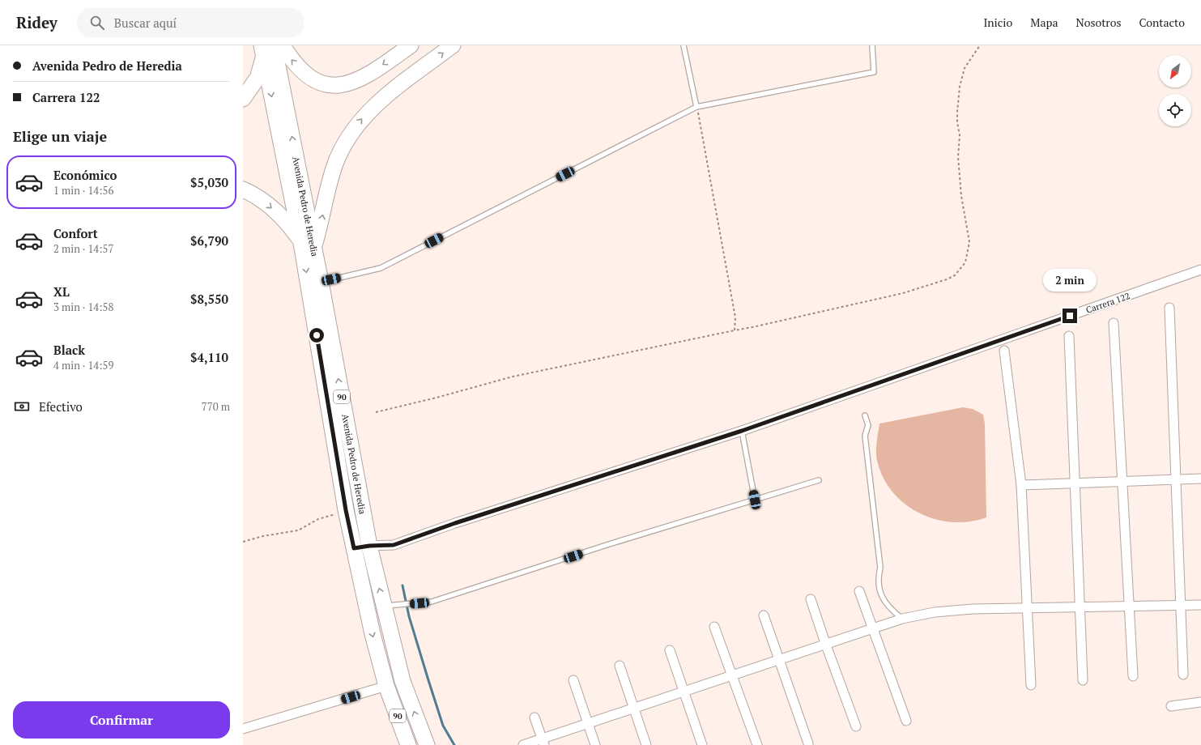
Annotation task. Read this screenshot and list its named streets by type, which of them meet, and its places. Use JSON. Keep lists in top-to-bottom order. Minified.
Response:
{"streets":{"highway":["Avenida Pedro de Heredia","90"],"street":["Carrera 122"]},"crossings":[["Avenida Pedro de Heredia","Carrera 122"]],"north":"bottom left","page":{"header":"Ridey","search":"Buscar aquí","nav":["Inicio","Mapa","Nosotros","Contacto"],"banner":["Avenida Pedro de Heredia","Carrera 122"],"heading":"Elige un viaje","list":[{"name":"Económico","note":"1 min · 14:56","value":"$5,030"},{"name":"Confort","note":"2 min · 14:57","value":"$6,790"},{"name":"XL","note":"3 min · 14:58","value":"$8,550"},{"name":"Black","note":"4 min · 14:59","value":"$4,110"}],"bubble":"2 min","pay":["Efectivo","770 m"],"buttons":"Confirmar"}}
